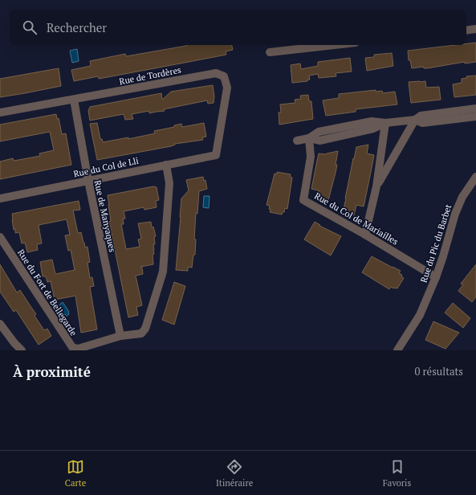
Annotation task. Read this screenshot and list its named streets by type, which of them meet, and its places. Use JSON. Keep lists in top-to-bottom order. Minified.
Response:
{"streets":{"street":["Rue de Tordères","Rue du Col de Lli","Rue de Manyaques","Rue du Col de Mariailles","Rue du Pic du Barbet","Rue du Fort de Bellegarde"]},"crossings":[["Rue de Tordères","Rue du Col de Lli"],["Rue de Tordères","Rue de Manyaques"],["Rue du Col de Lli","Rue de Manyaques"],["Rue du Col de Lli","Rue du Fort de Bellegarde"],["Rue de Manyaques","Rue du Fort de Bellegarde"],["Rue du Col de Mariailles","Rue du Pic du Barbet"]],"page":{"search":"Rechercher","heading":["À proximité","0 résultats"],"nav":["Carte","Itinéraire","Favoris"]}}
